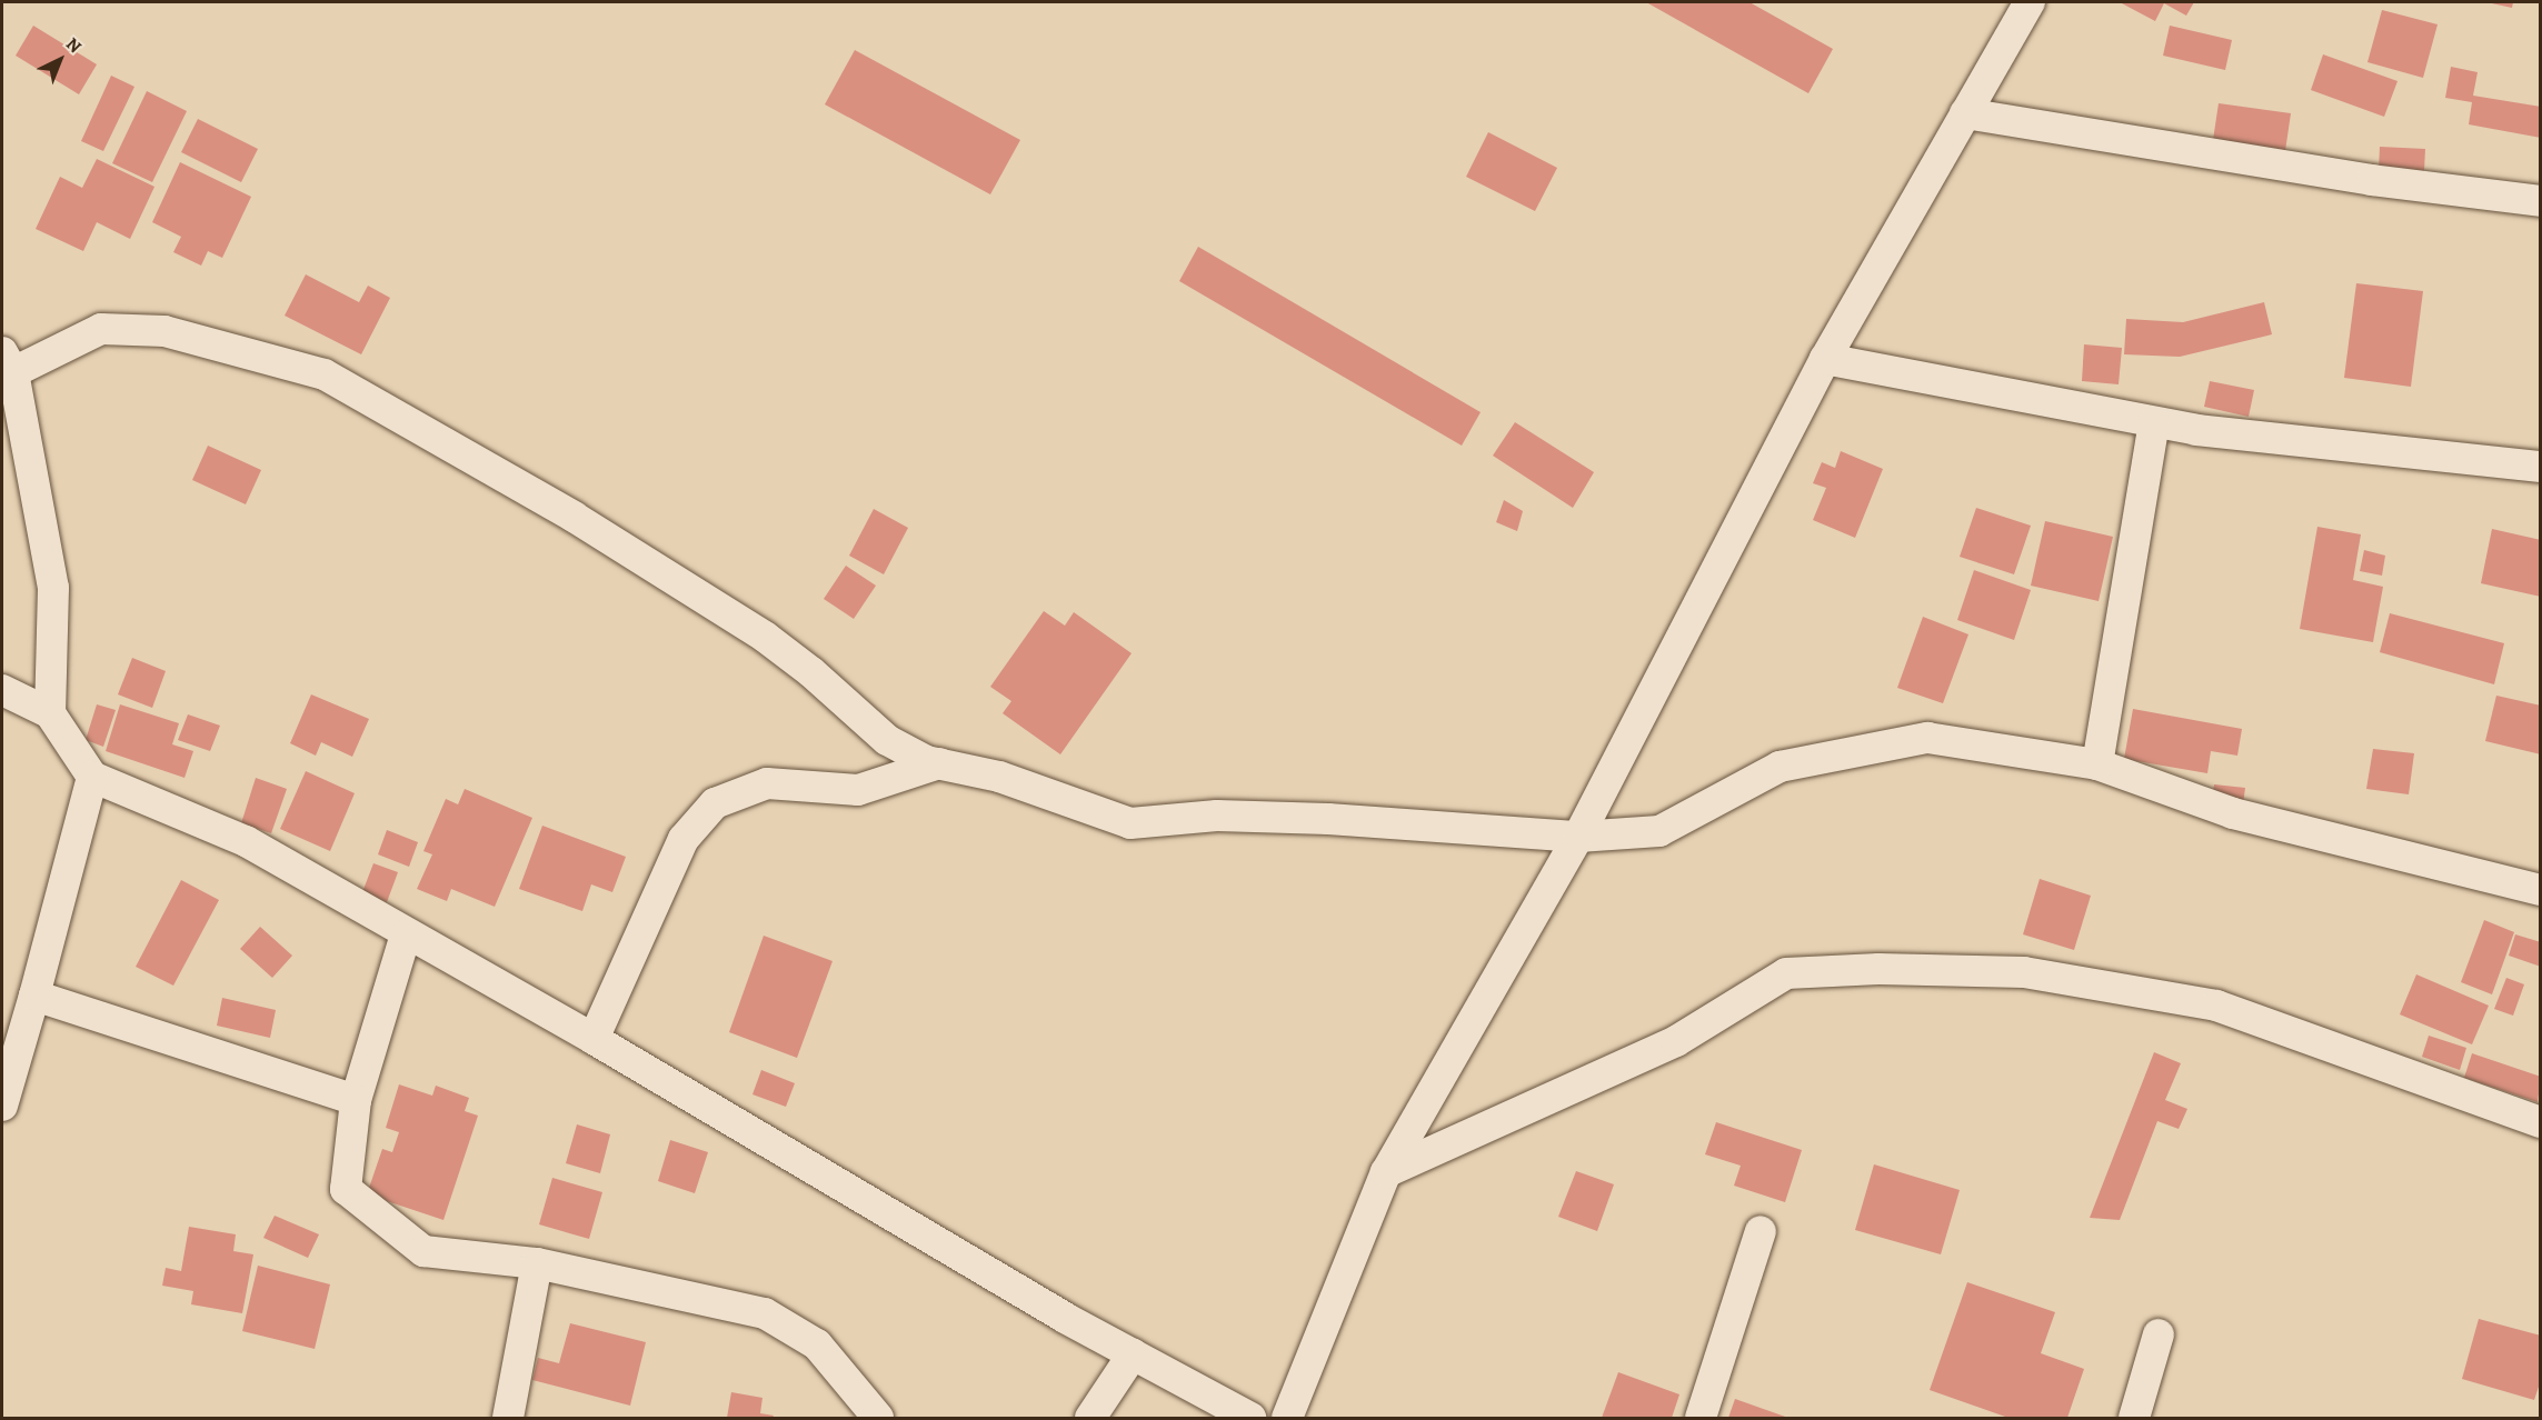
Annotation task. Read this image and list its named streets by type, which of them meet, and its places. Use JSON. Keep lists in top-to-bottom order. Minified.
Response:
{"north":"top right"}
